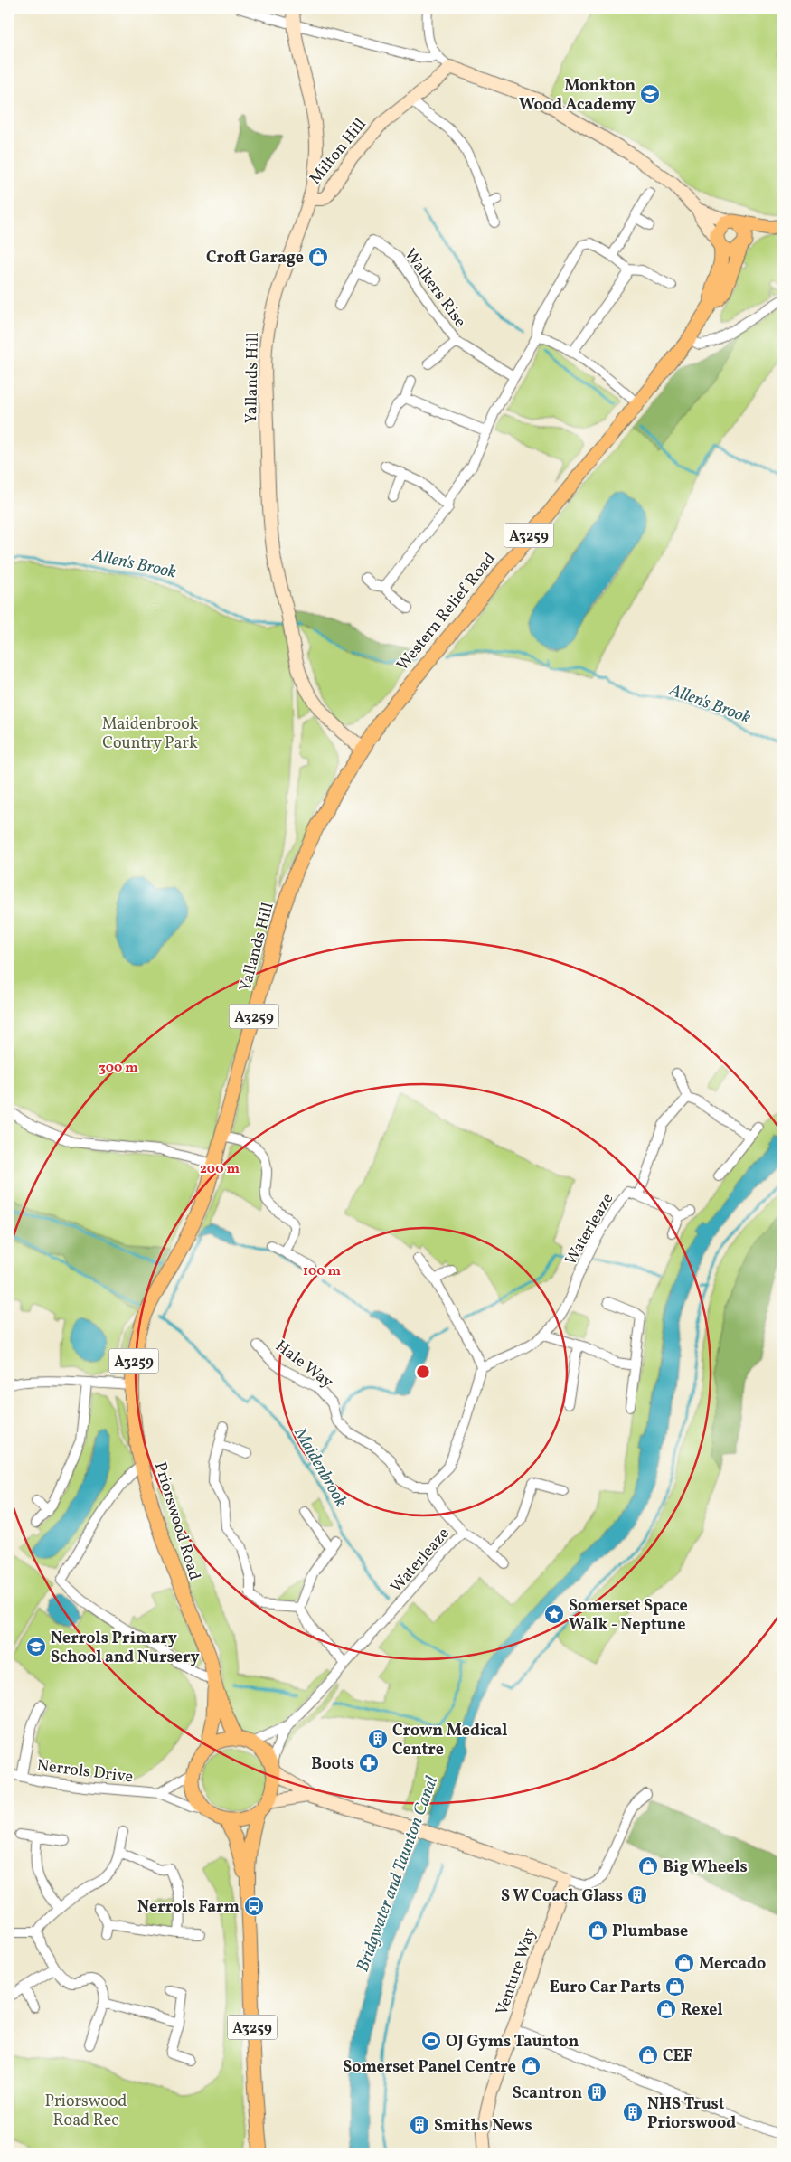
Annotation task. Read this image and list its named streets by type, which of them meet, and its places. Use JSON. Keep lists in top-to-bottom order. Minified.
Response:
{"streets":{"main road":["Yallands Hill","A3259","Western Relief Road","Priorswood Road"],"street":["Milton Hill","Walkers Rise","Waterleaze","Hale Way","Nerrols Drive","Venture Way"]},"crossings":[["Milton Hill","Yallands Hill"],["Yallands Hill","Western Relief Road"],["Yallands Hill","Priorswood Road"],["A3259","Waterleaze"],["A3259","Priorswood Road"],["A3259","Nerrols Drive"],["Waterleaze","Hale Way"],["Waterleaze","Priorswood Road"],["Waterleaze","Nerrols Drive"],["Priorswood Road","Nerrols Drive"]],"water":["Allen's Brook","Maidenbrook","Bridgwater and Taunton Canal"],"parks":["Maidenbrook Country Park","Priorswood Road Rec"],"places":{"school or university":["Monkton Wood Academy","Nerrols Primary School and Nursery"],"shop":["Croft Garage","Big Wheels","Plumbase","Mercado","Euro Car Parts","Rexel","CEF","Somerset Panel Centre"],"place":["Somerset Space Walk - Neptune"],"building":["Crown Medical Centre","S W Coach Glass","Scantron","NHS Trust Priorswood","Smiths News"],"pharmacy":["Boots"],"bus stop":["Nerrols Farm"],"sports":["OJ Gyms Taunton"]},"rings":["300 m","200 m","100 m"]}
